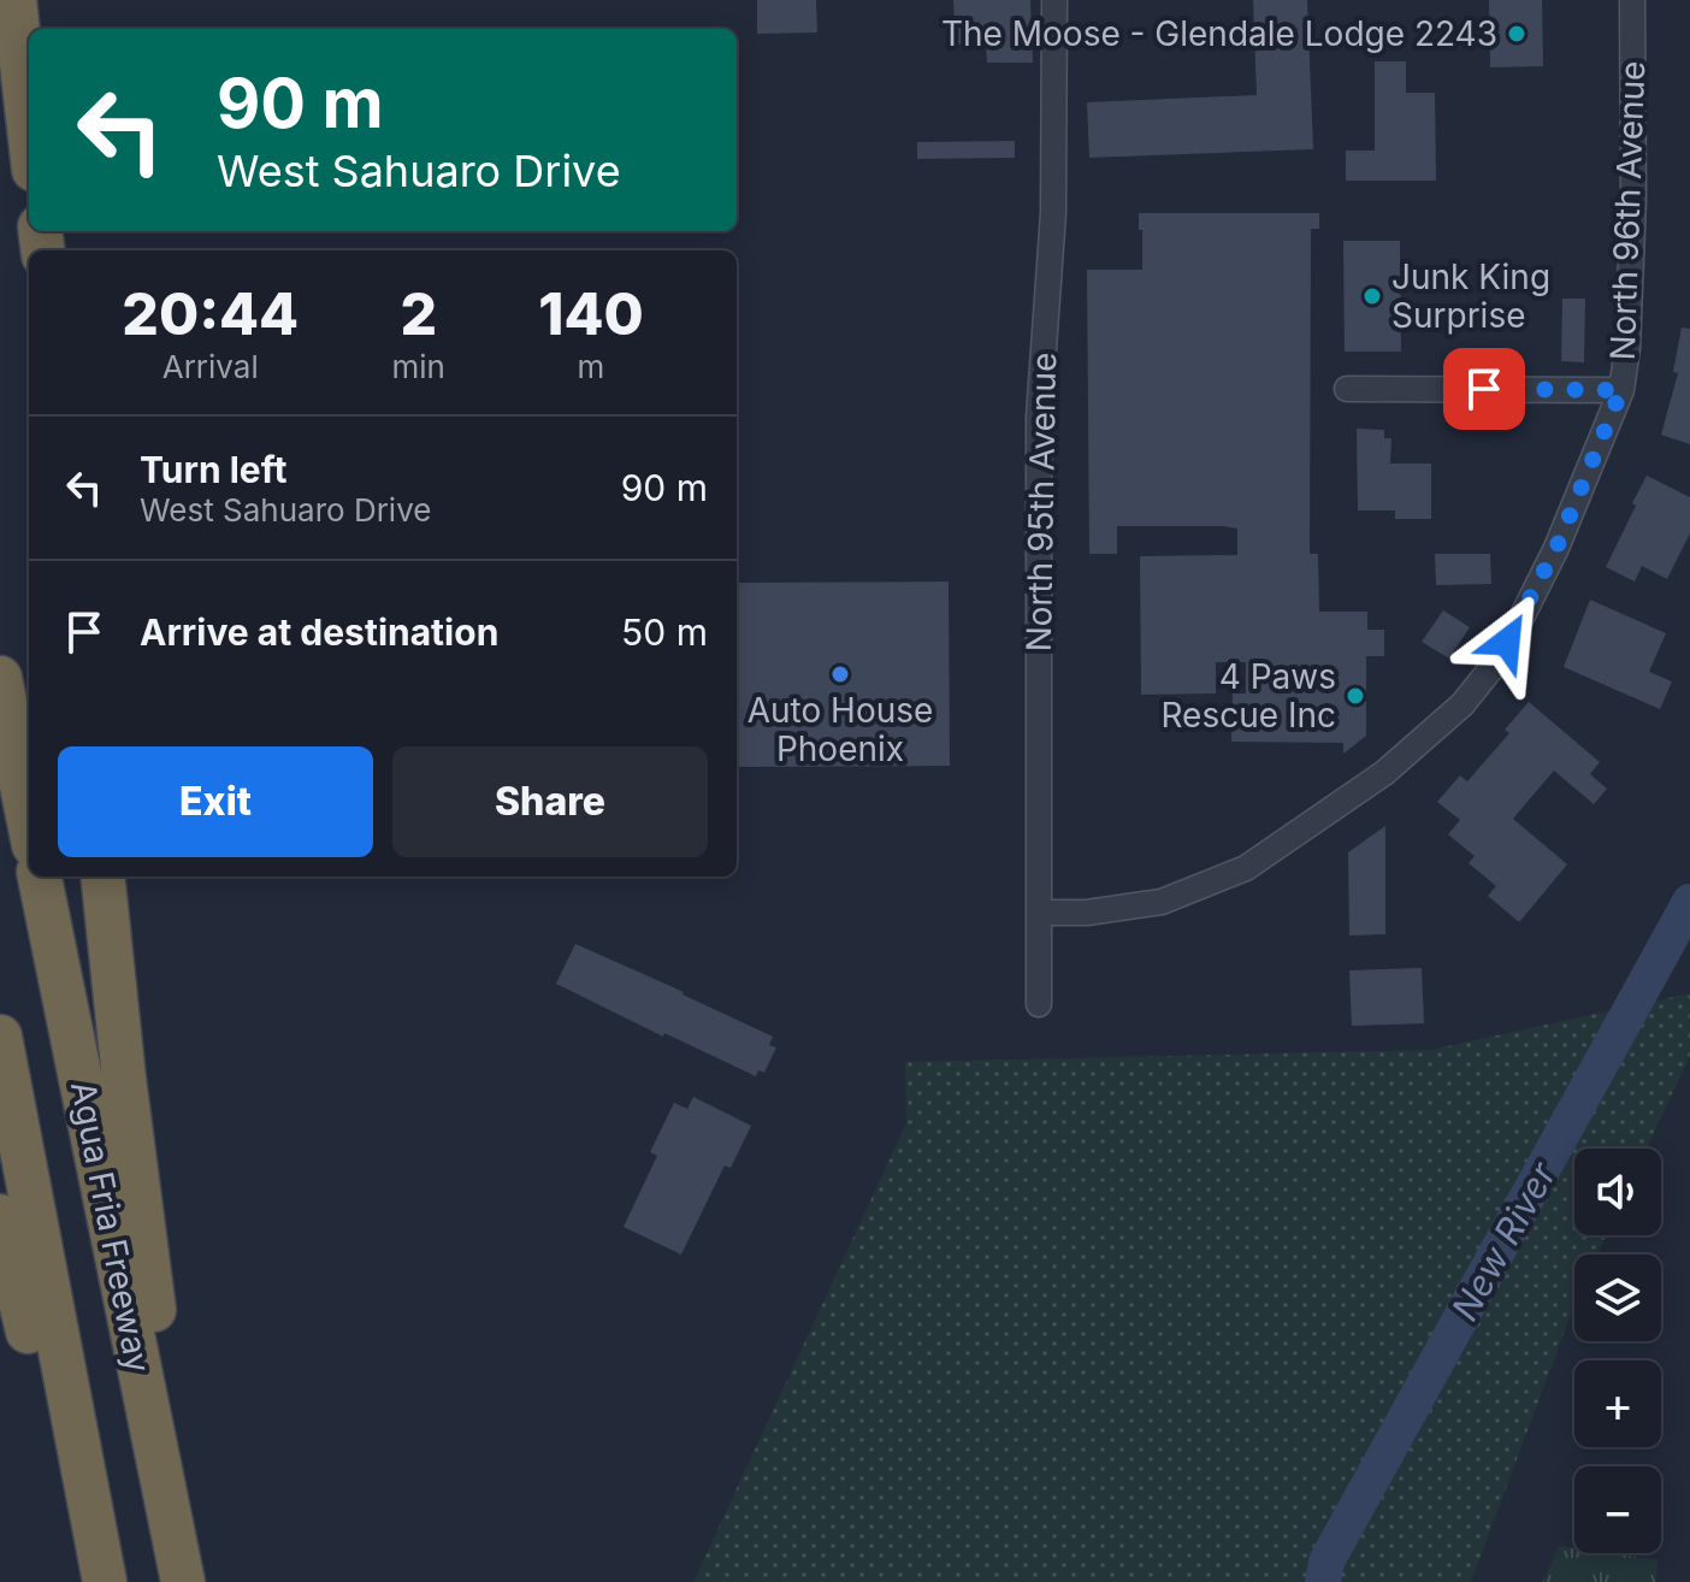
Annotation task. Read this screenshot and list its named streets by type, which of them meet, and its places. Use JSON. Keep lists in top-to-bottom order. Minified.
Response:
{"streets":{"highway":["Agua Fria Freeway"],"street":["North 96th Avenue","North 95th Avenue"]},"crossings":[["North 96th Avenue","North 95th Avenue"]],"water":["New River"],"places":["The Moose - Glendale Lodge 2243","Junk King Surprise","Auto House Phoenix","4 Paws Rescue Inc"],"page":{"turn":["90 m","West Sahuaro Drive"],"eta":["20:44","Arrival","2","min","140","m"],"list":[{"name":"Turn left","note":"West Sahuaro Drive","value":"90 m"},{"name":"Arrive at destination","value":"50 m"}],"buttons":["Exit","Share"],"map_buttons":["+","−"]}}
